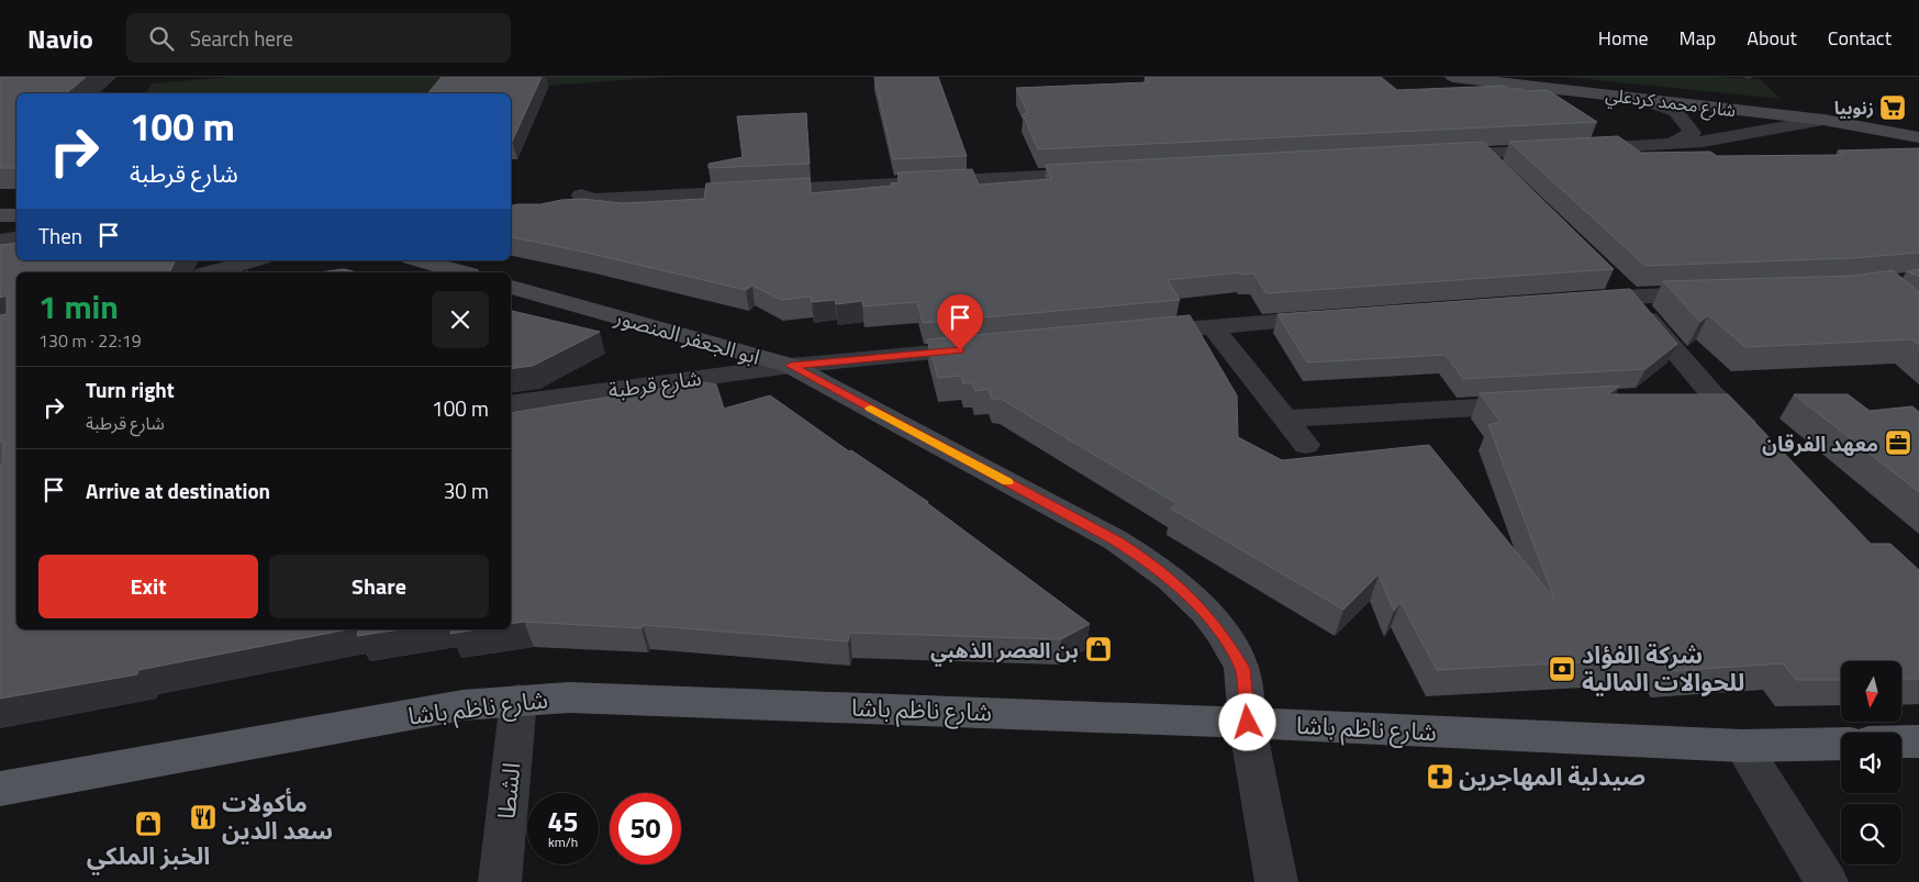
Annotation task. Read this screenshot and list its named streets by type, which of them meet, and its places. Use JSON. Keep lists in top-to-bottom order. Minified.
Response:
{"streets":{"main road":["شارع محمد كردعلي","ابو الجعفر المنصور","شارع ناظم باشا"],"street":["شارع قرطبة","الشطا"]},"crossings":[["ابو الجعفر المنصور","شارع قرطبة"],["ابو الجعفر المنصور","شارع ناظم باشا"],["شارع ناظم باشا","الشطا"]],"places":{"supermarket":["زنوبيا"],"office":["معهد الفرقان"],"shop":["بن العصر الذهبي","الخبز الملكي"],"bank":["شركة الفؤاد للحوالات المالية"],"pharmacy":["صيدلية المهاجرين"],"restaurant":["مأكولات سعد الدين"]},"north":"bottom","page":{"header":"Navio","search":"Search here","nav":["Home","Map","About","Contact"],"turn":["100 m","شارع قرطبة"],"then":"Then","heading":["1 min","130 m · 22:19"],"list":[{"name":"Turn right","note":"شارع قرطبة","value":"100 m"},{"name":"Arrive at destination","value":"30 m"}],"buttons":["Exit","Share"],"speed":"45 km/h","limit":"50"}}
